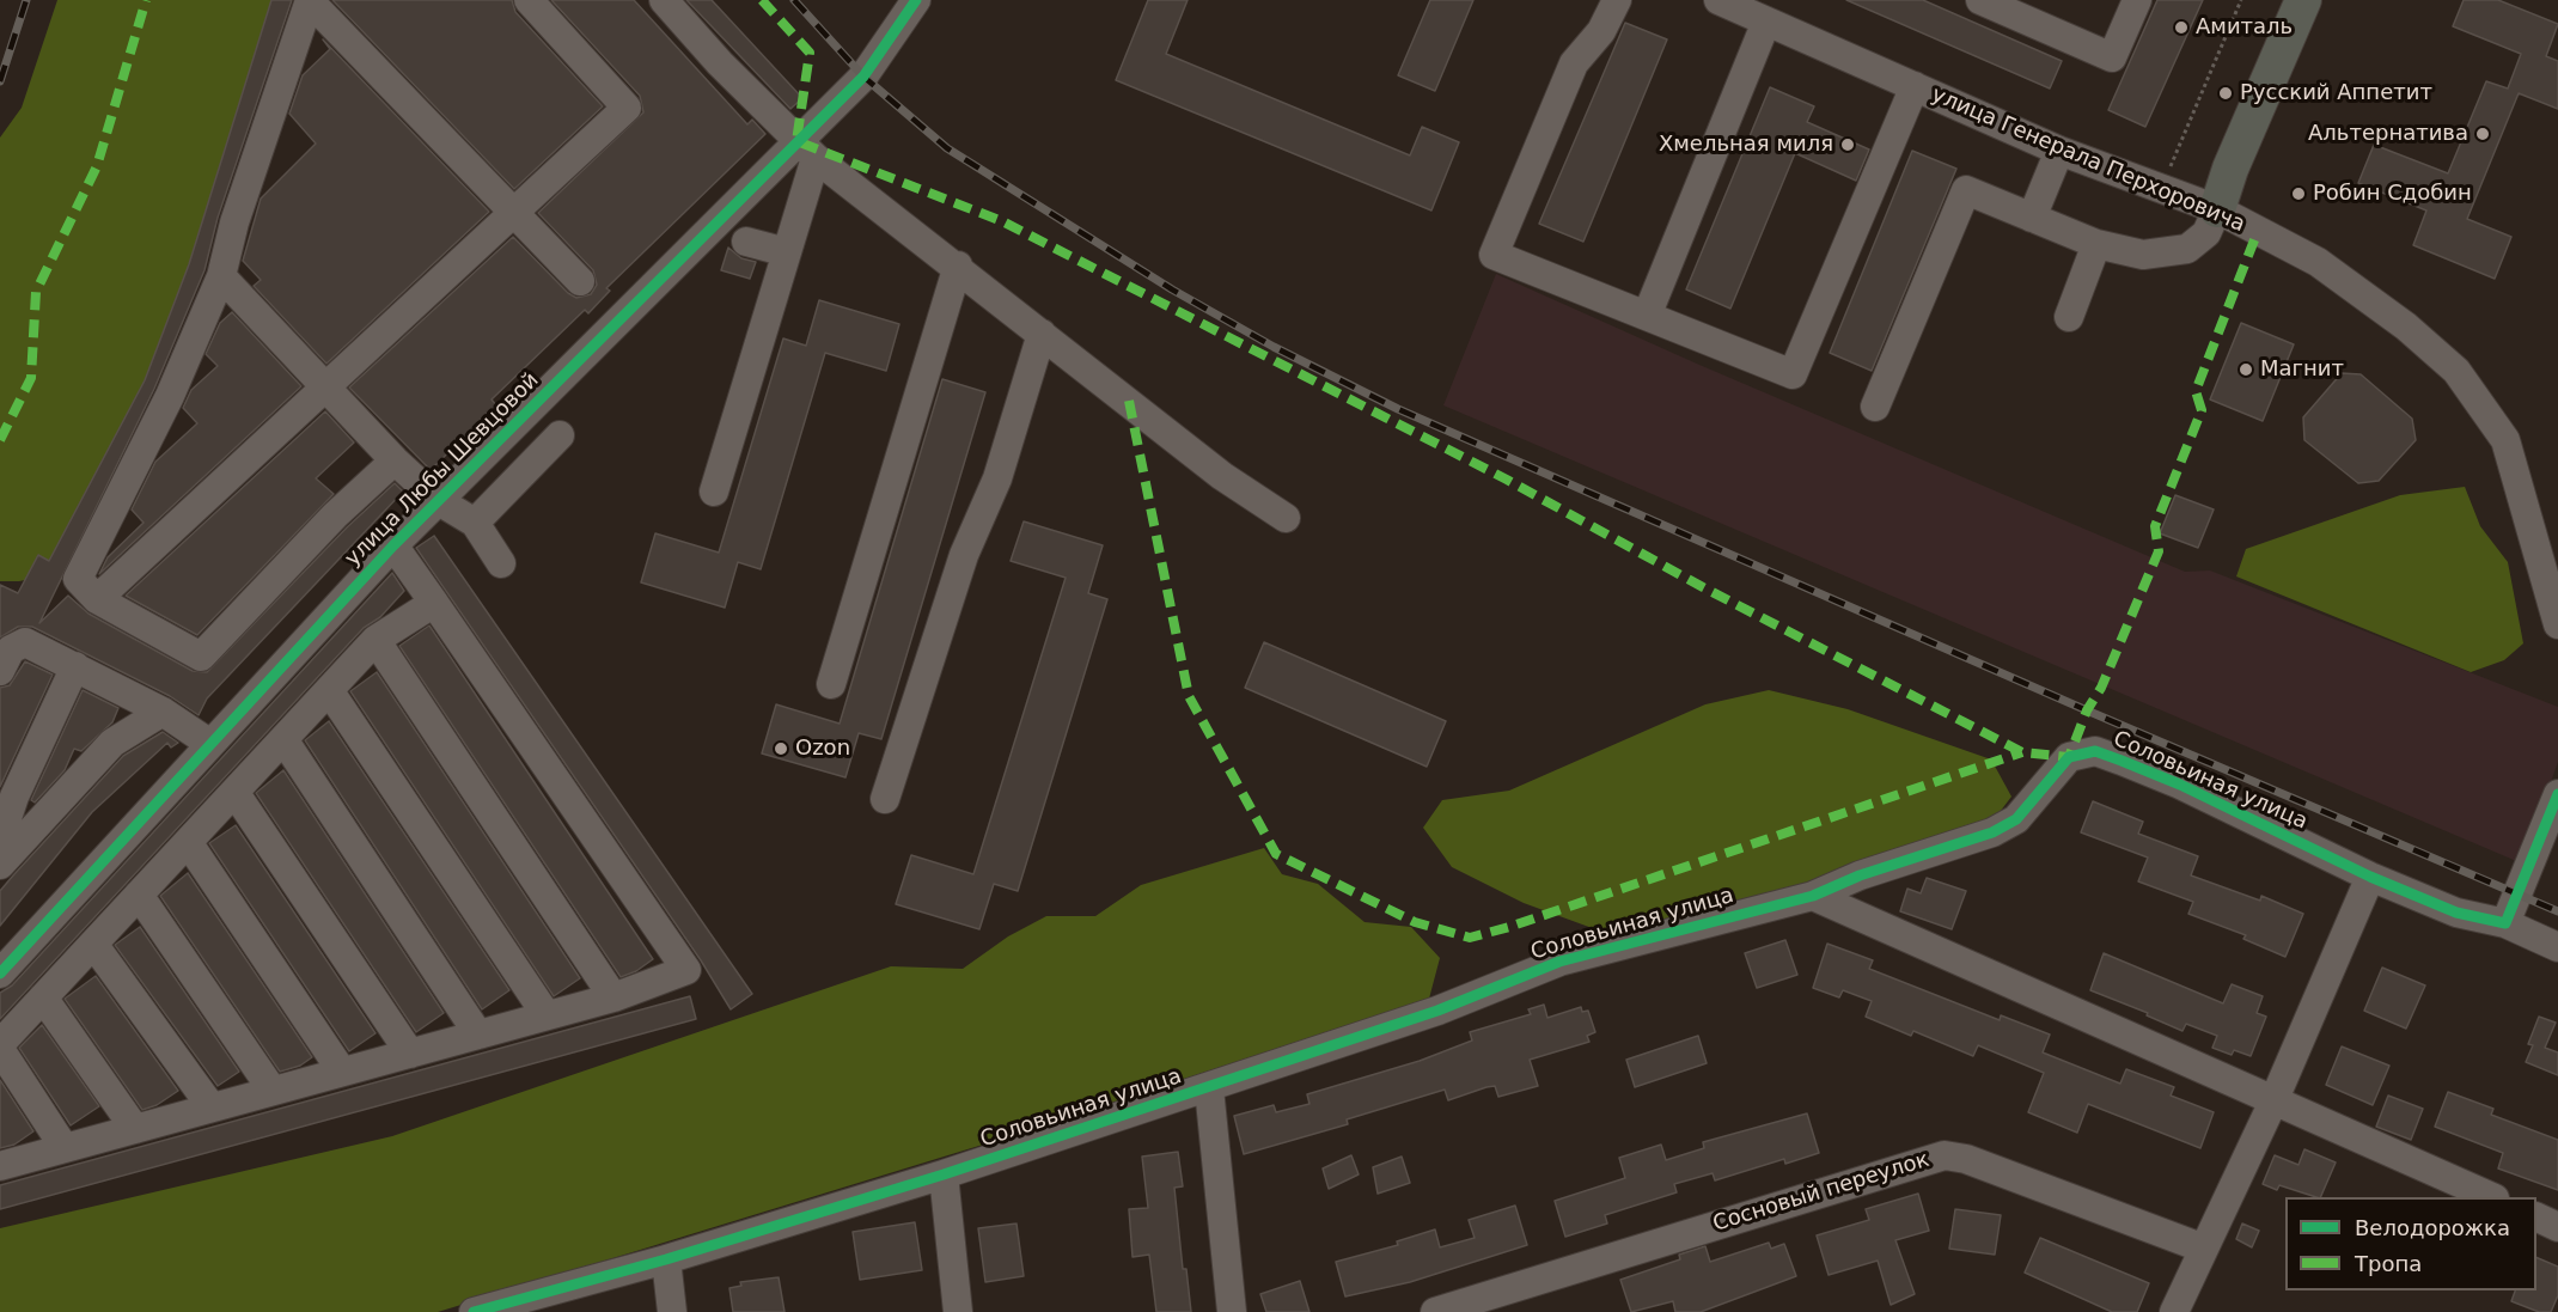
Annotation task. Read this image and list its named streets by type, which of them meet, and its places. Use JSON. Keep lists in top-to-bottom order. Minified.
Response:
{"streets":{"street":["улица Генерала Перхоровича","улица Любы Шевцовой","Соловьиная улица","Сосновый переулок"]},"places":["Амиталь","Русский Аппетит","Альтернатива","Хмельная миля","Робин Сдобин","Магнит","Ozon"],"legend":["Велодорожка","Тропа"]}
